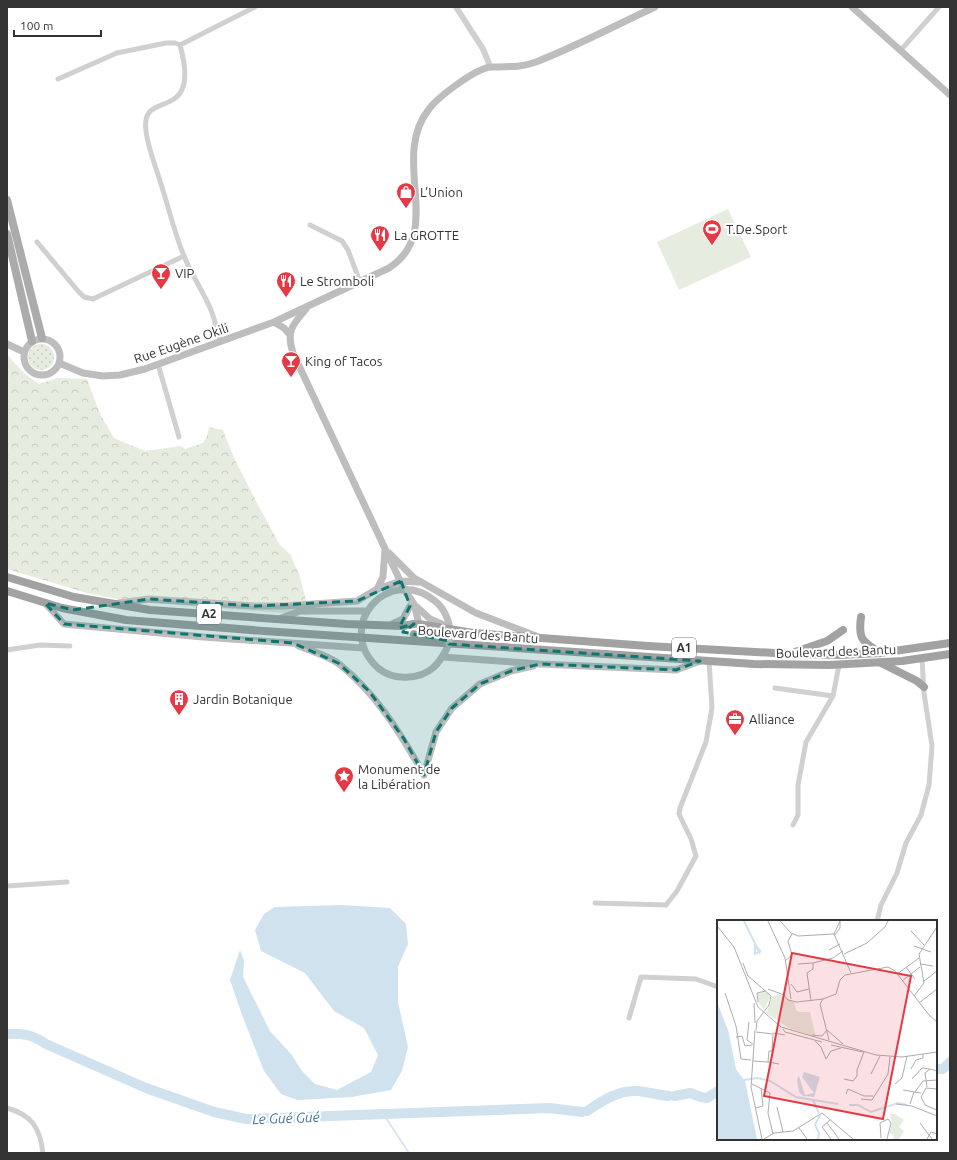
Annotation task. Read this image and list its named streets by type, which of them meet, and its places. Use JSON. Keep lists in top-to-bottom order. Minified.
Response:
{"streets":{"highway":["A2","Boulevard des Bantu","A1"],"main road":["Rue Eugène Okili"]},"water":["Le Gué Gué"],"places":{"shop":["L’Union"],"sports":["T.De.Sport"],"restaurant":["La GROTTE","Le Stromboli"],"bar":["VIP","King of Tacos"],"building":["Jardin Botanique"],"office":["Alliance"],"place":["Monument de la Libération"]},"scale_bar":"100 m"}
